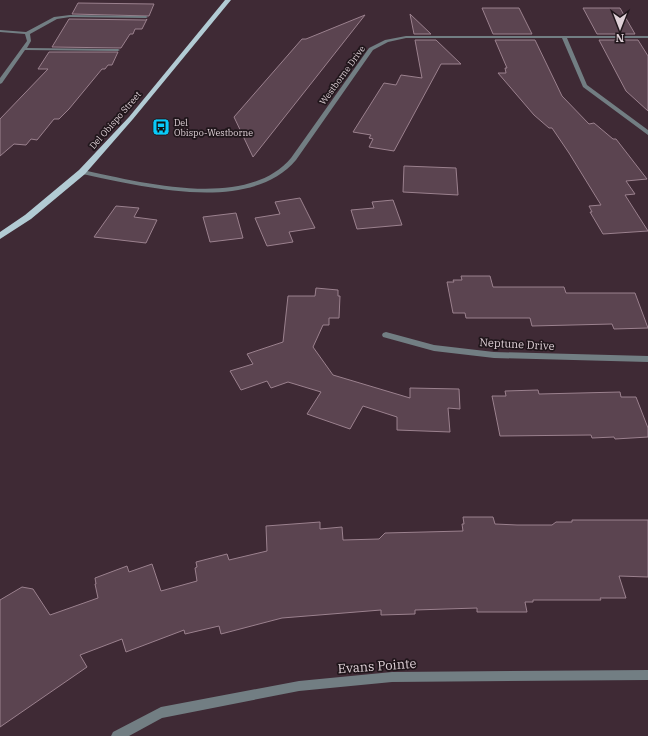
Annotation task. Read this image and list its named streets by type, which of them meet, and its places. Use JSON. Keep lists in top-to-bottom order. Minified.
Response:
{"streets":{"main road":["Del Obispo Street"],"street":["Westborne Drive","Neptune Drive","Evans Pointe"]},"crossings":[["Westborne Drive","Del Obispo Street"]],"places":{"bus stop":["Del Obispo-Westborne"]},"north":"bottom"}
